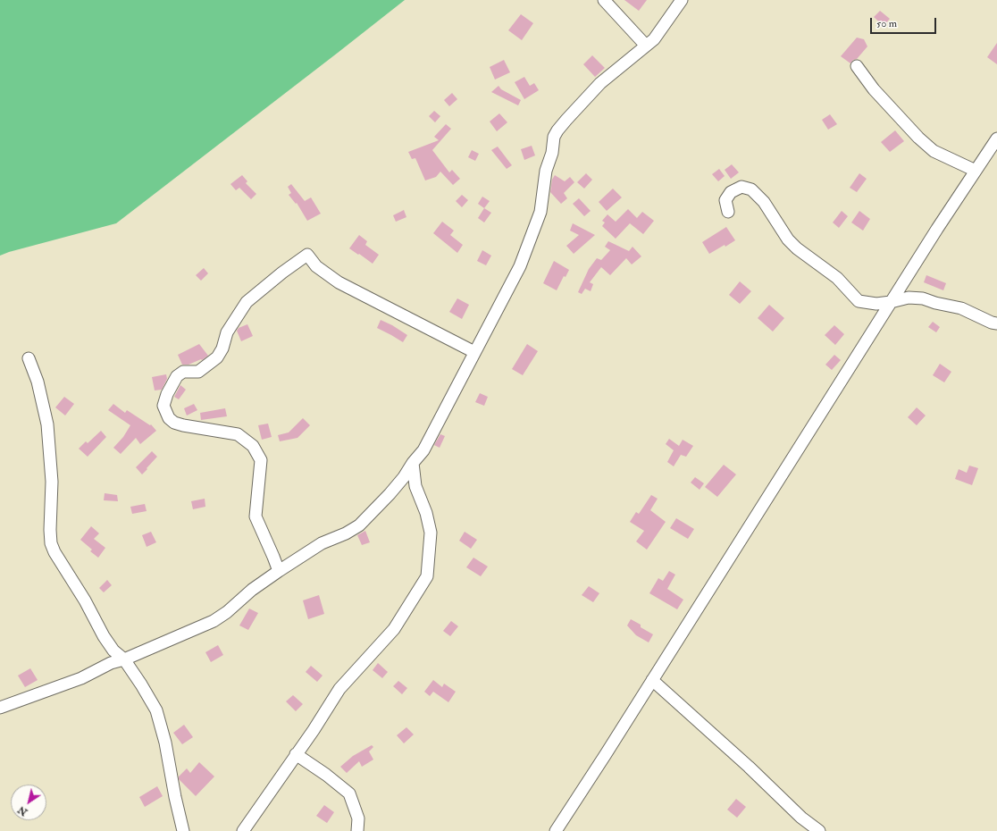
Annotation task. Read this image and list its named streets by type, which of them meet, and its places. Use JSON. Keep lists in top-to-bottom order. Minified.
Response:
{"scale_bar":"50 m","north":"bottom left"}
